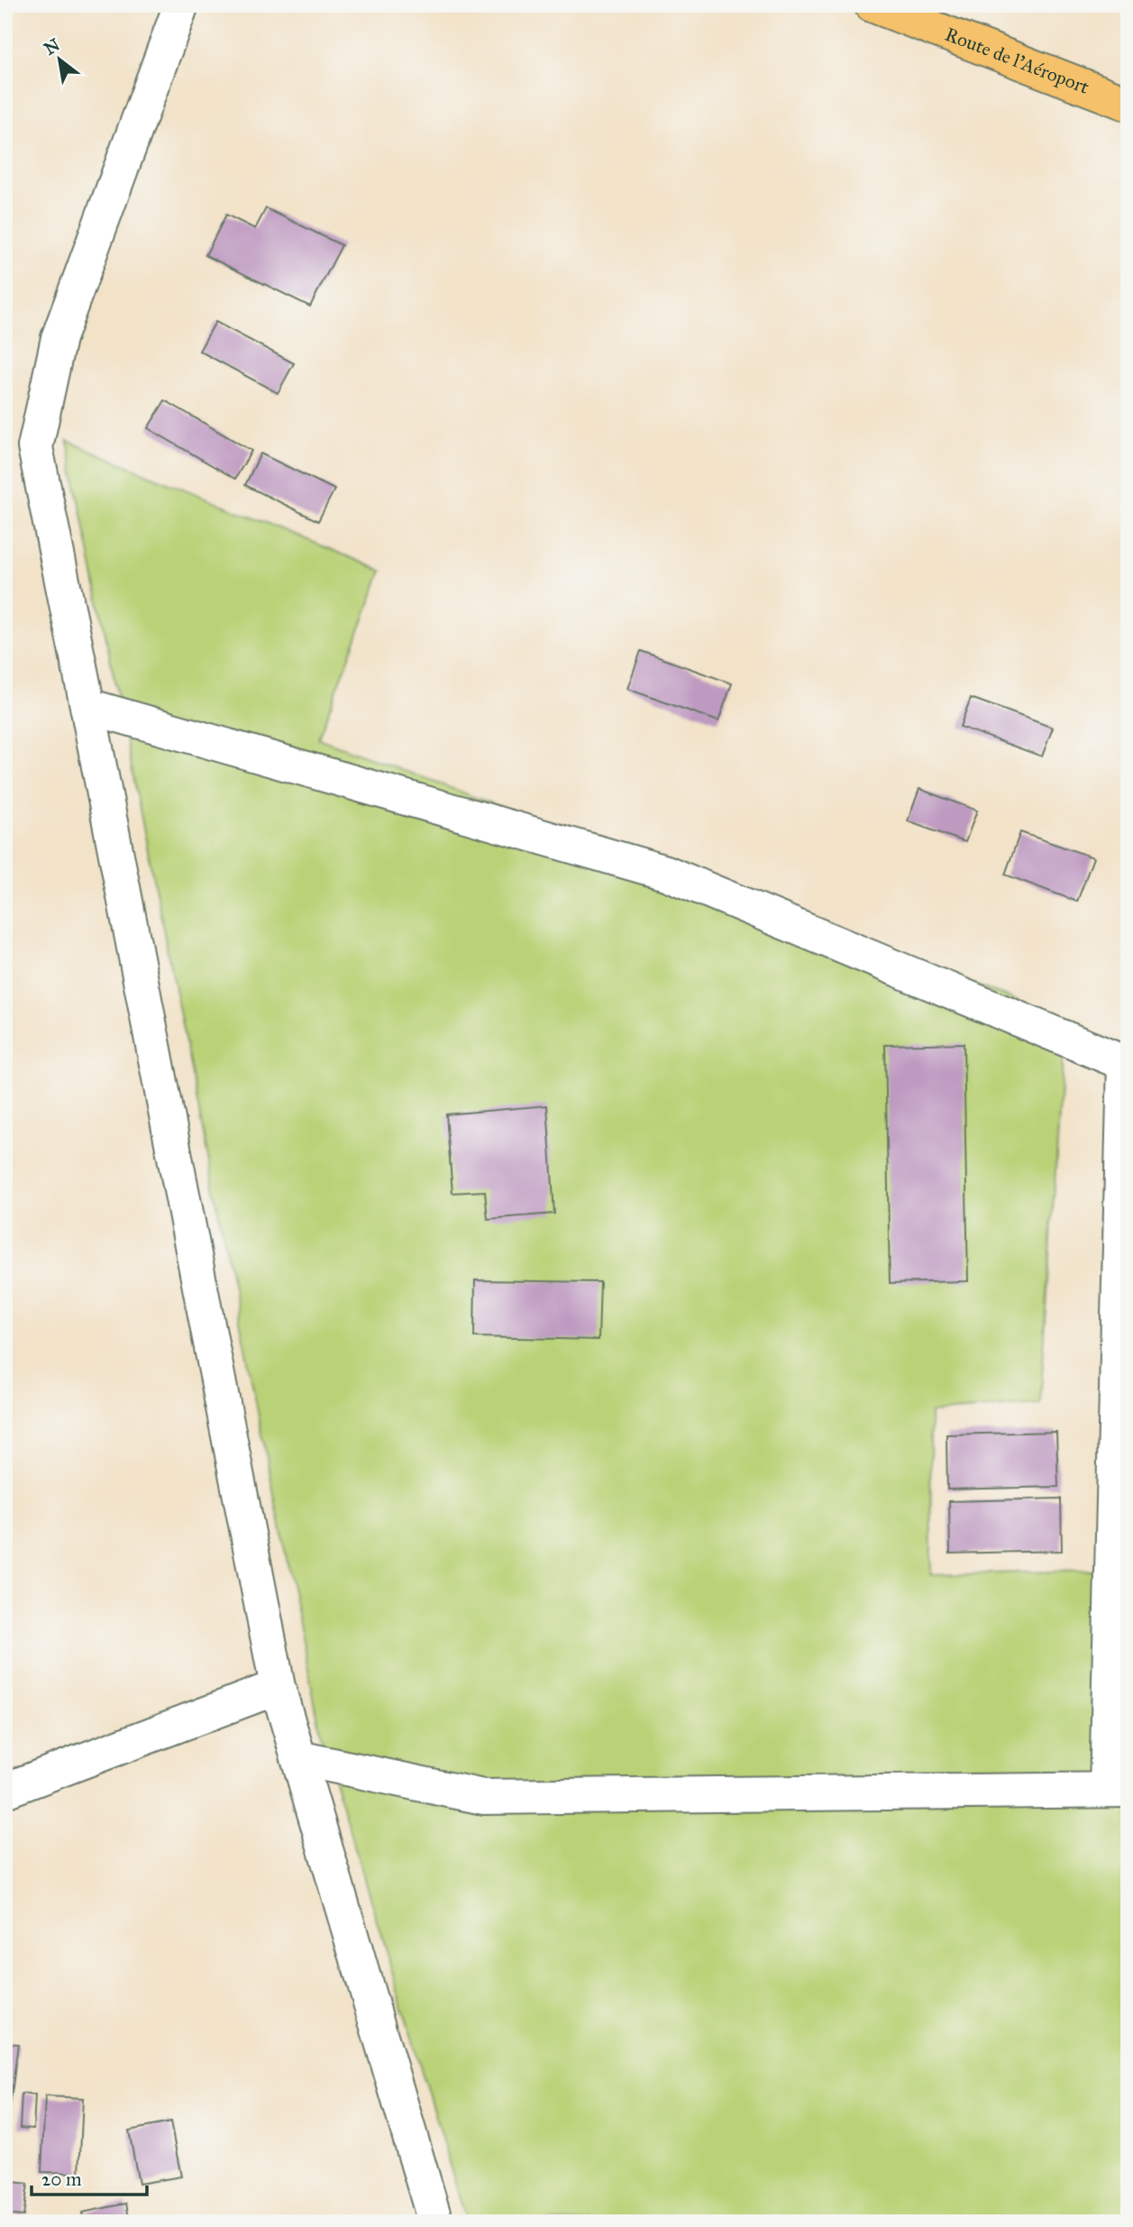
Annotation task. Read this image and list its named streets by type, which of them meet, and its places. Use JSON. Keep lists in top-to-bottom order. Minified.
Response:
{"streets":{"main road":["Route de l'Aéroport"]},"scale_bar":"20 m","north":"top left"}
